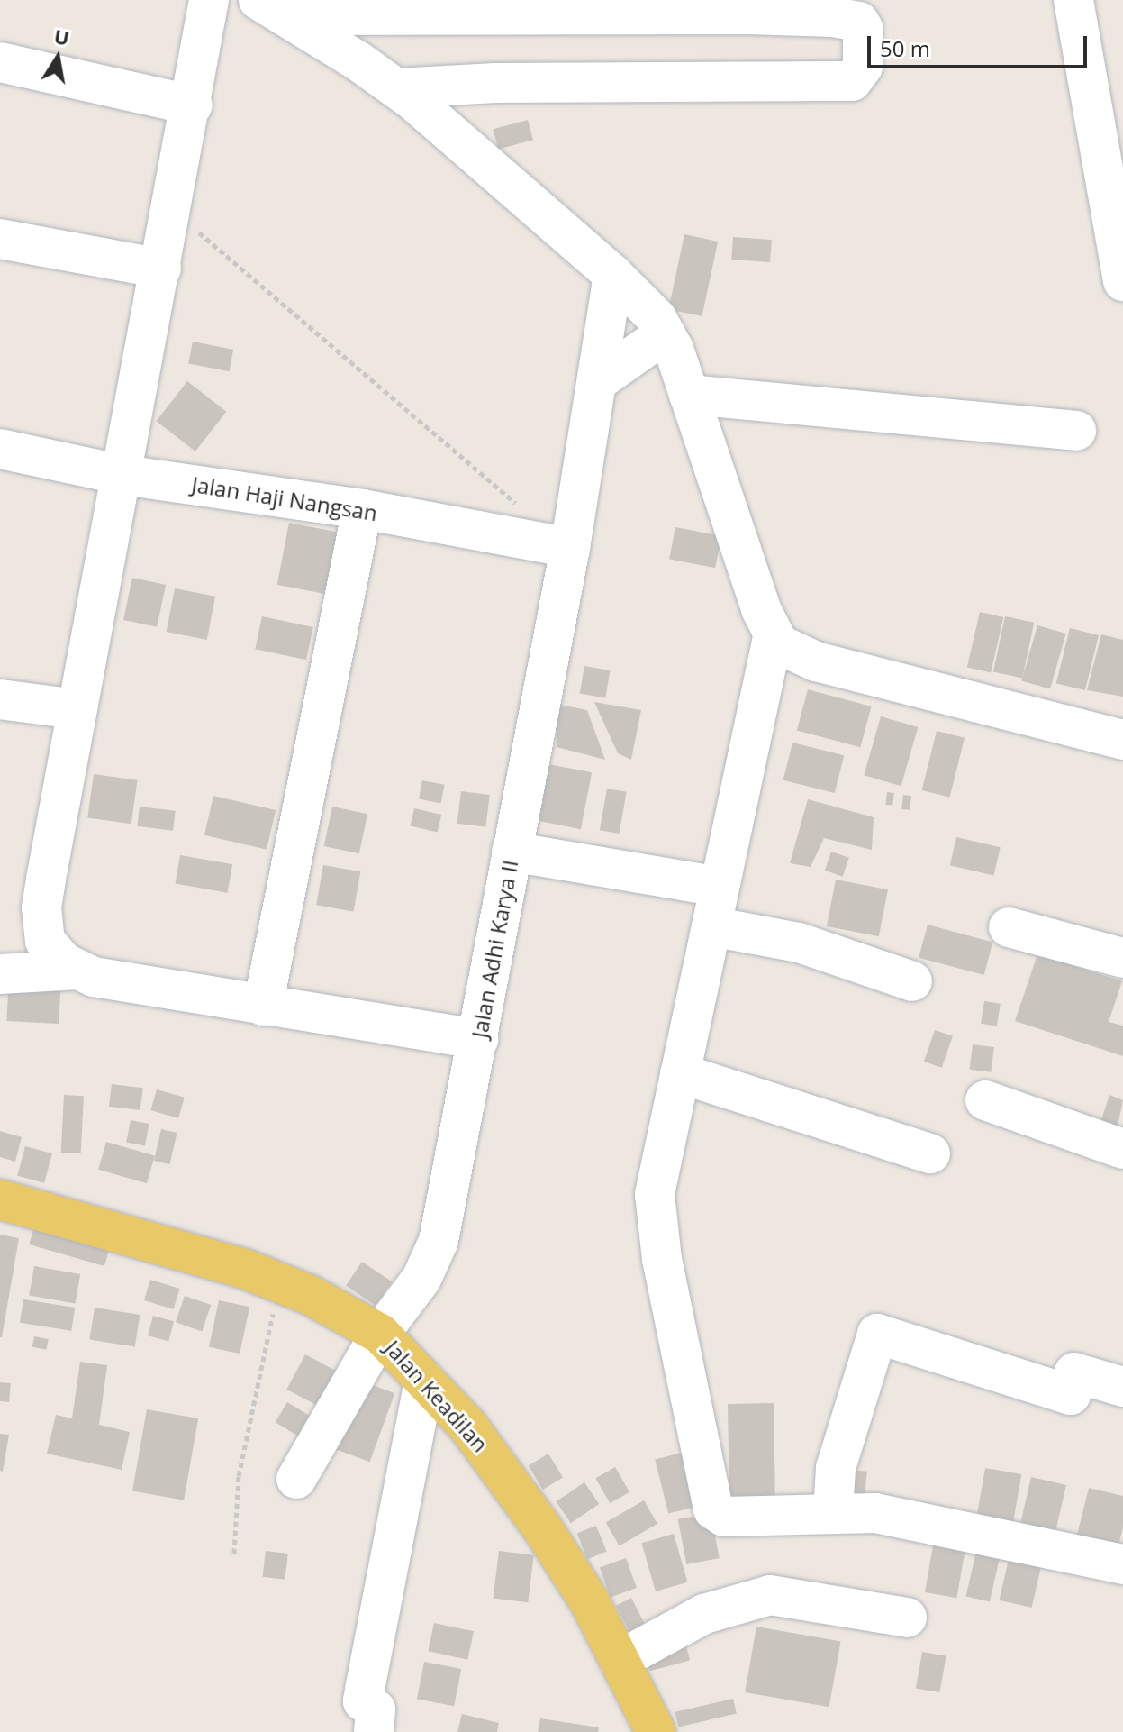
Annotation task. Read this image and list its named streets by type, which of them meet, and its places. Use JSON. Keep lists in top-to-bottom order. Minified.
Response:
{"streets":{"main road":["Jalan Keadilan"],"street":["Jalan Haji Nangsan","Jalan Adhi Karya II"]},"crossings":[["Jalan Haji Nangsan","Jalan Adhi Karya II"],["Jalan Adhi Karya II","Jalan Keadilan"]],"scale_bar":"50 m","north":"top"}
